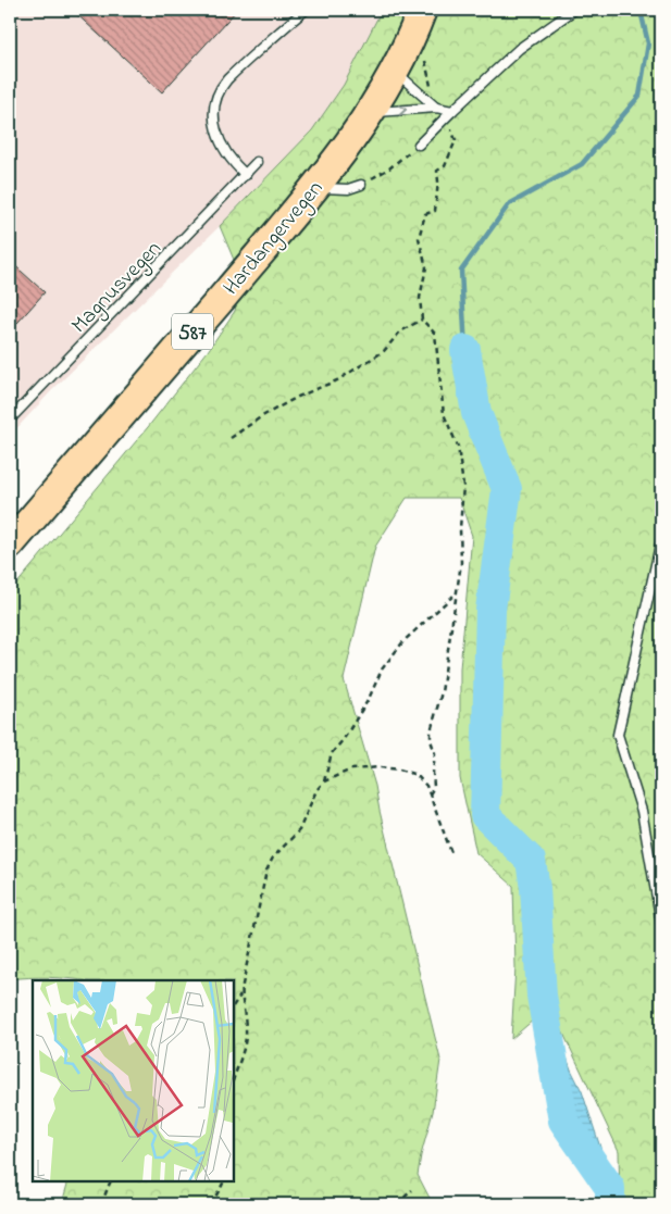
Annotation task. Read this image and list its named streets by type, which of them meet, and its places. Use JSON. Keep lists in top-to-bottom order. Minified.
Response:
{"streets":{"main road":["Hardangervegen","587"],"lane":["Magnusvegen"]},"crossings":[["Hardangervegen","587"]]}
